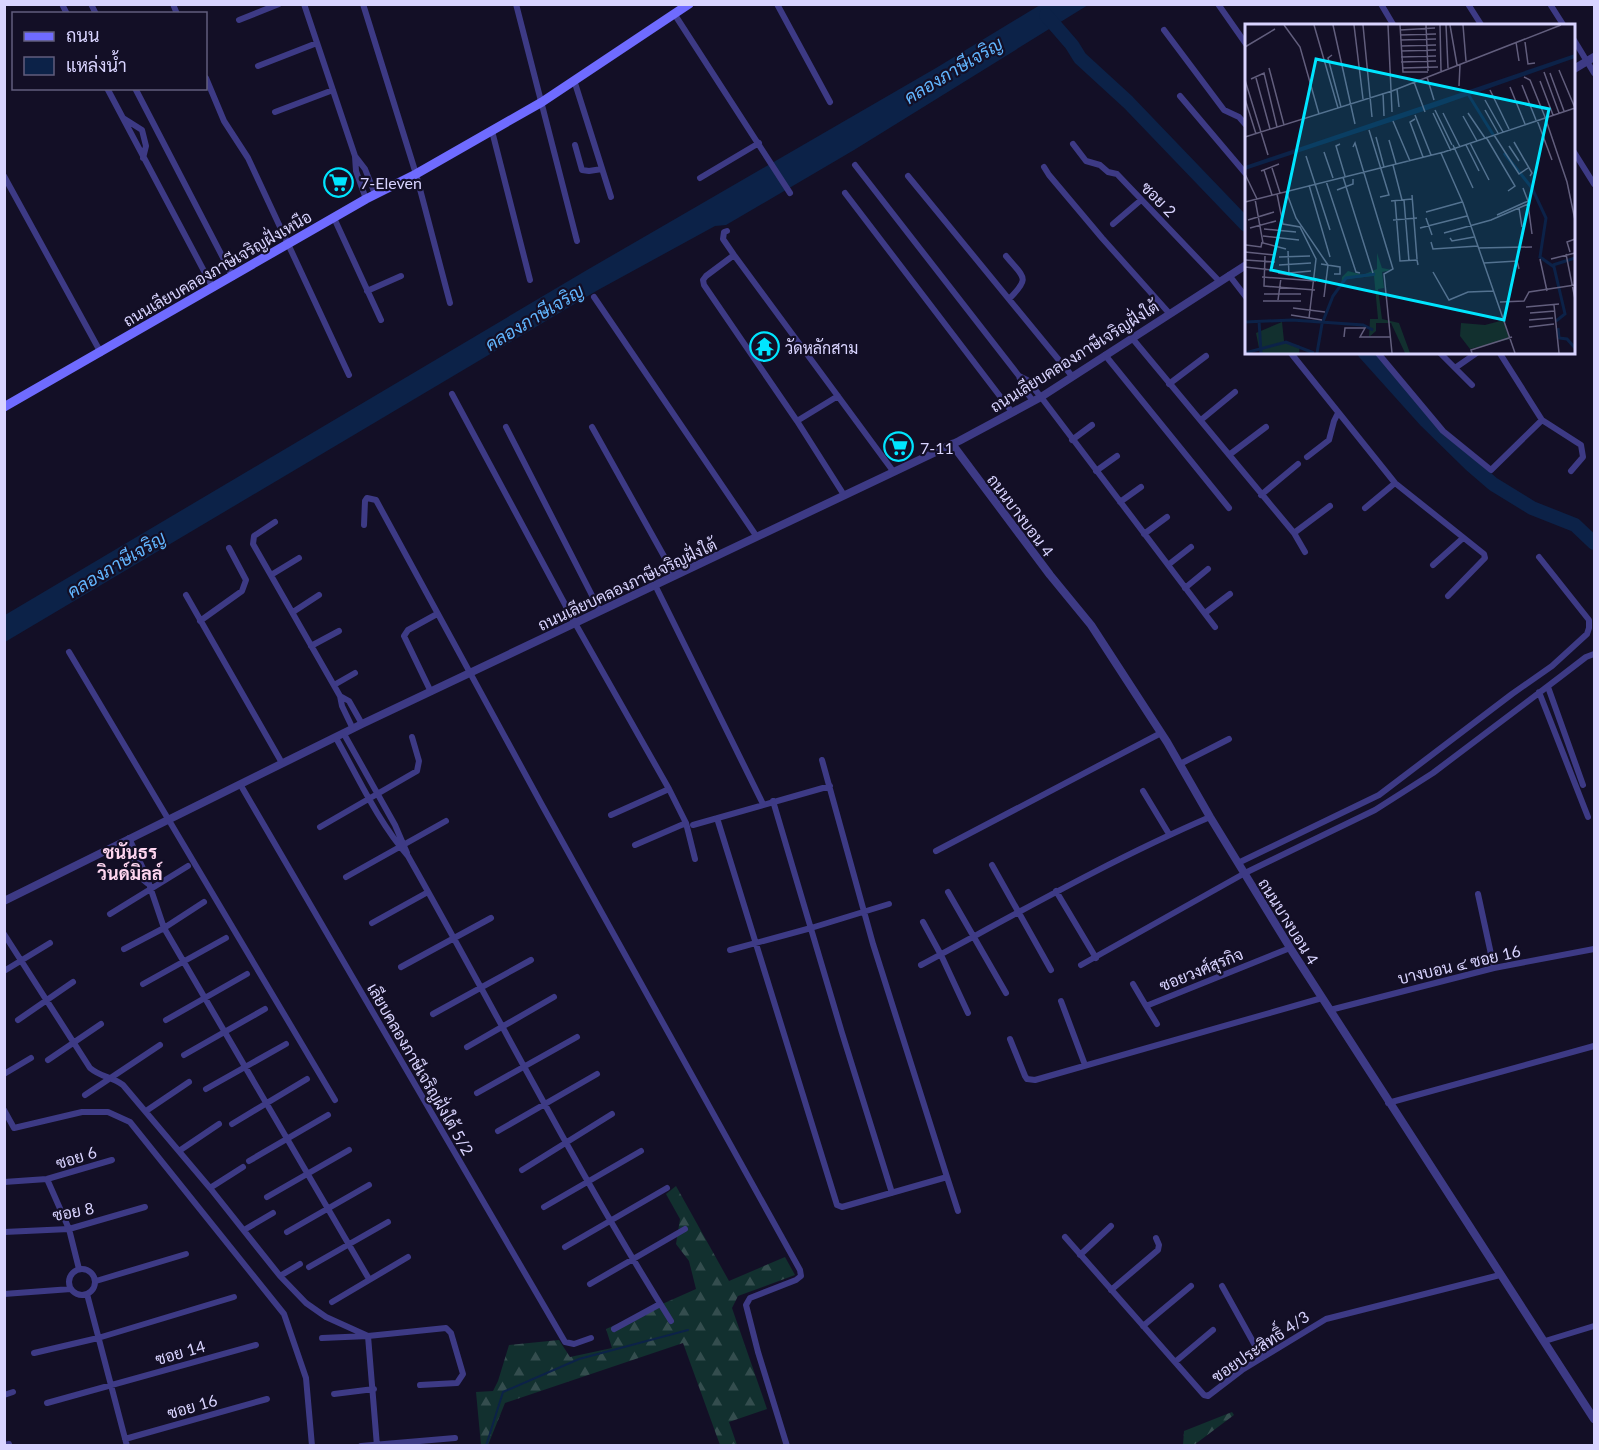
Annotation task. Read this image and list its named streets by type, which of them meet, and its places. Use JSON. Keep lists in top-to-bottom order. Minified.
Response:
{"streets":{"main road":["ถนนเลียบคลองภาษีเจริญฝั่งเหนือ"],"street":["ซอย 2","ถนนเลียบคลองภาษีเจริญฝั่งใต้","ถนนบางบอน 4","บางบอน ๔ ซอย 16","ซอยวงศ์สุรกิจ","เลียบคลองภาษีเจริญฝั่งใต้ 5/2","ซอย 6","ซอย 8","ซอยประสิทธิ์ 4/3","ซอย 14","ซอย 16"]},"crossings":[["ซอย 2","ถนนเลียบคลองภาษีเจริญฝั่งใต้"],["ถนนเลียบคลองภาษีเจริญฝั่งใต้","ถนนบางบอน 4"],["ถนนเลียบคลองภาษีเจริญฝั่งใต้","เลียบคลองภาษีเจริญฝั่งใต้ 5/2"],["ถนนบางบอน 4","บางบอน ๔ ซอย 16"],["ถนนบางบอน 4","ซอยวงศ์สุรกิจ"],["ถนนบางบอน 4","ซอยประสิทธิ์ 4/3"]],"districts":["ชนันธร วินด์มิลล์"],"water":["คลองภาษีเจริญ"],"places":{"supermarket":["7-Eleven","7-11"],"temple":["วัดหลักสาม"]},"legend":["ถนน","แหล่งน้ำ"]}
